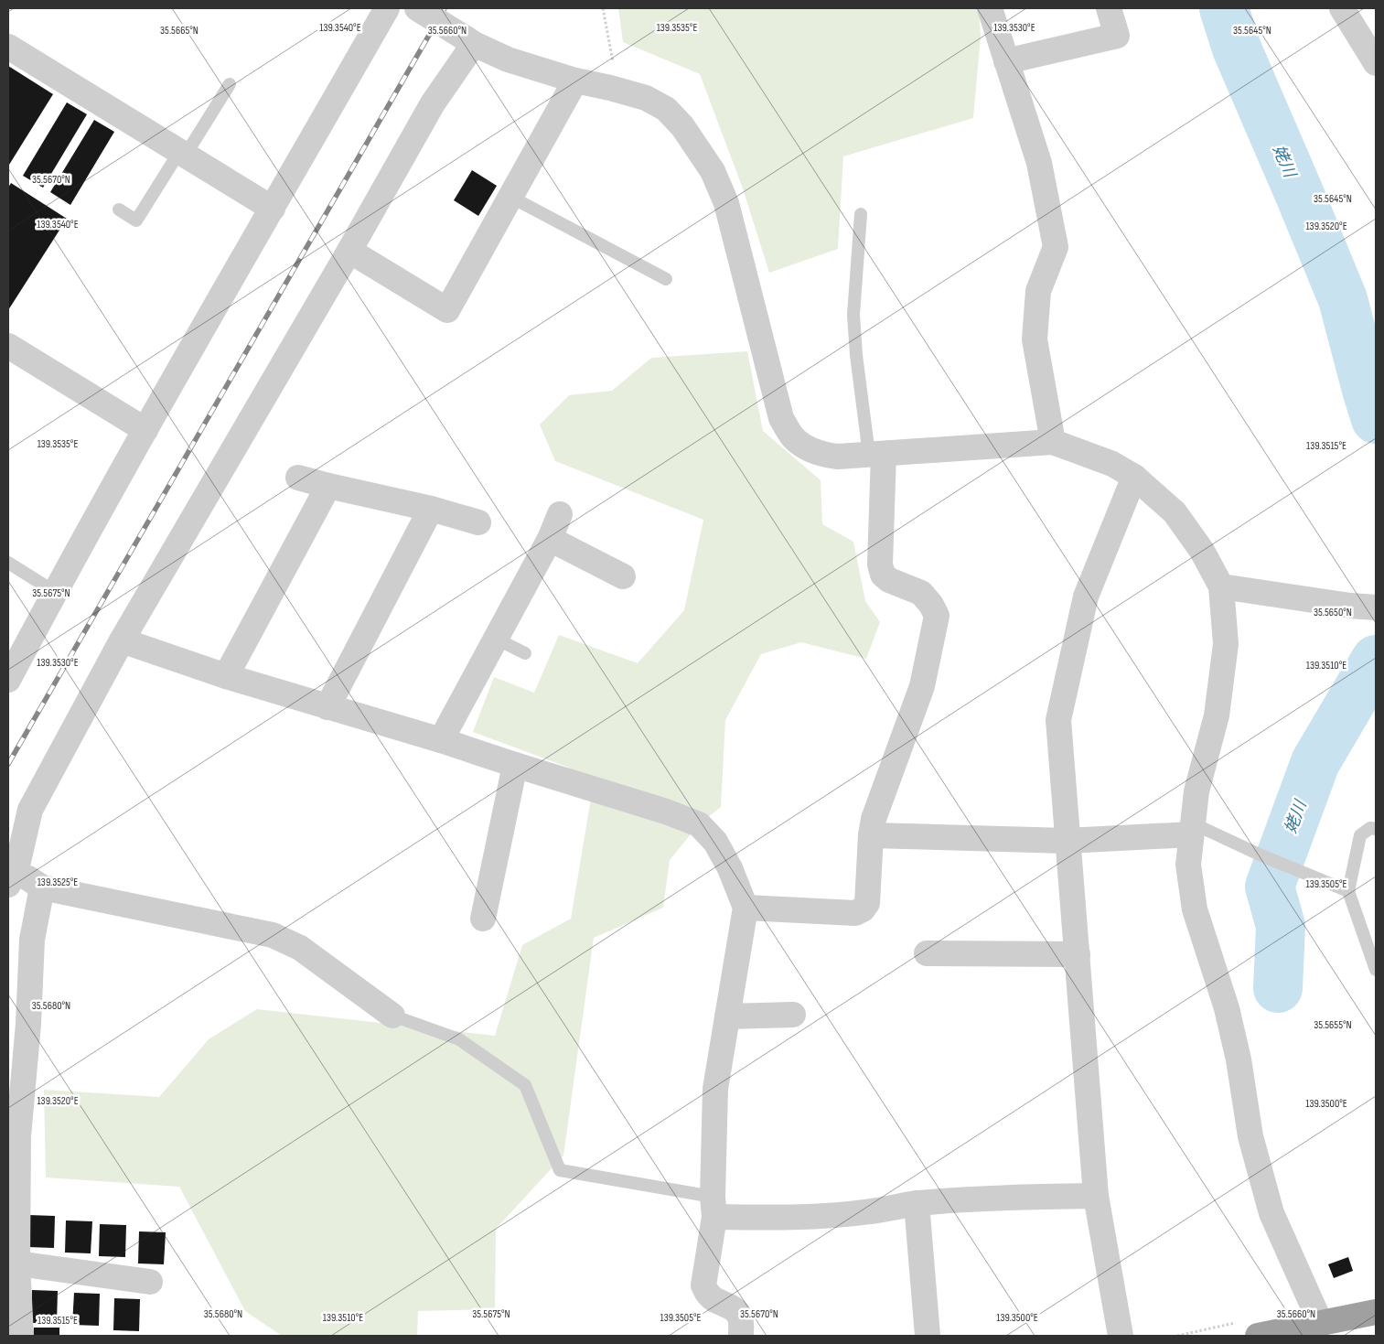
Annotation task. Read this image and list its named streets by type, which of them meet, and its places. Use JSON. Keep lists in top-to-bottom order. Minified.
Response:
{"water":["姥川"],"coordinates":["139.3540°E","139.3535°E","139.3530°E","35.5665°N","35.5660°N","35.5645°N","35.5670°N","139.3520°E","139.3515°E","35.5675°N","35.5650°N","139.3510°E","139.3525°E","139.3505°E","35.5680°N","35.5655°N","139.3500°E"]}
